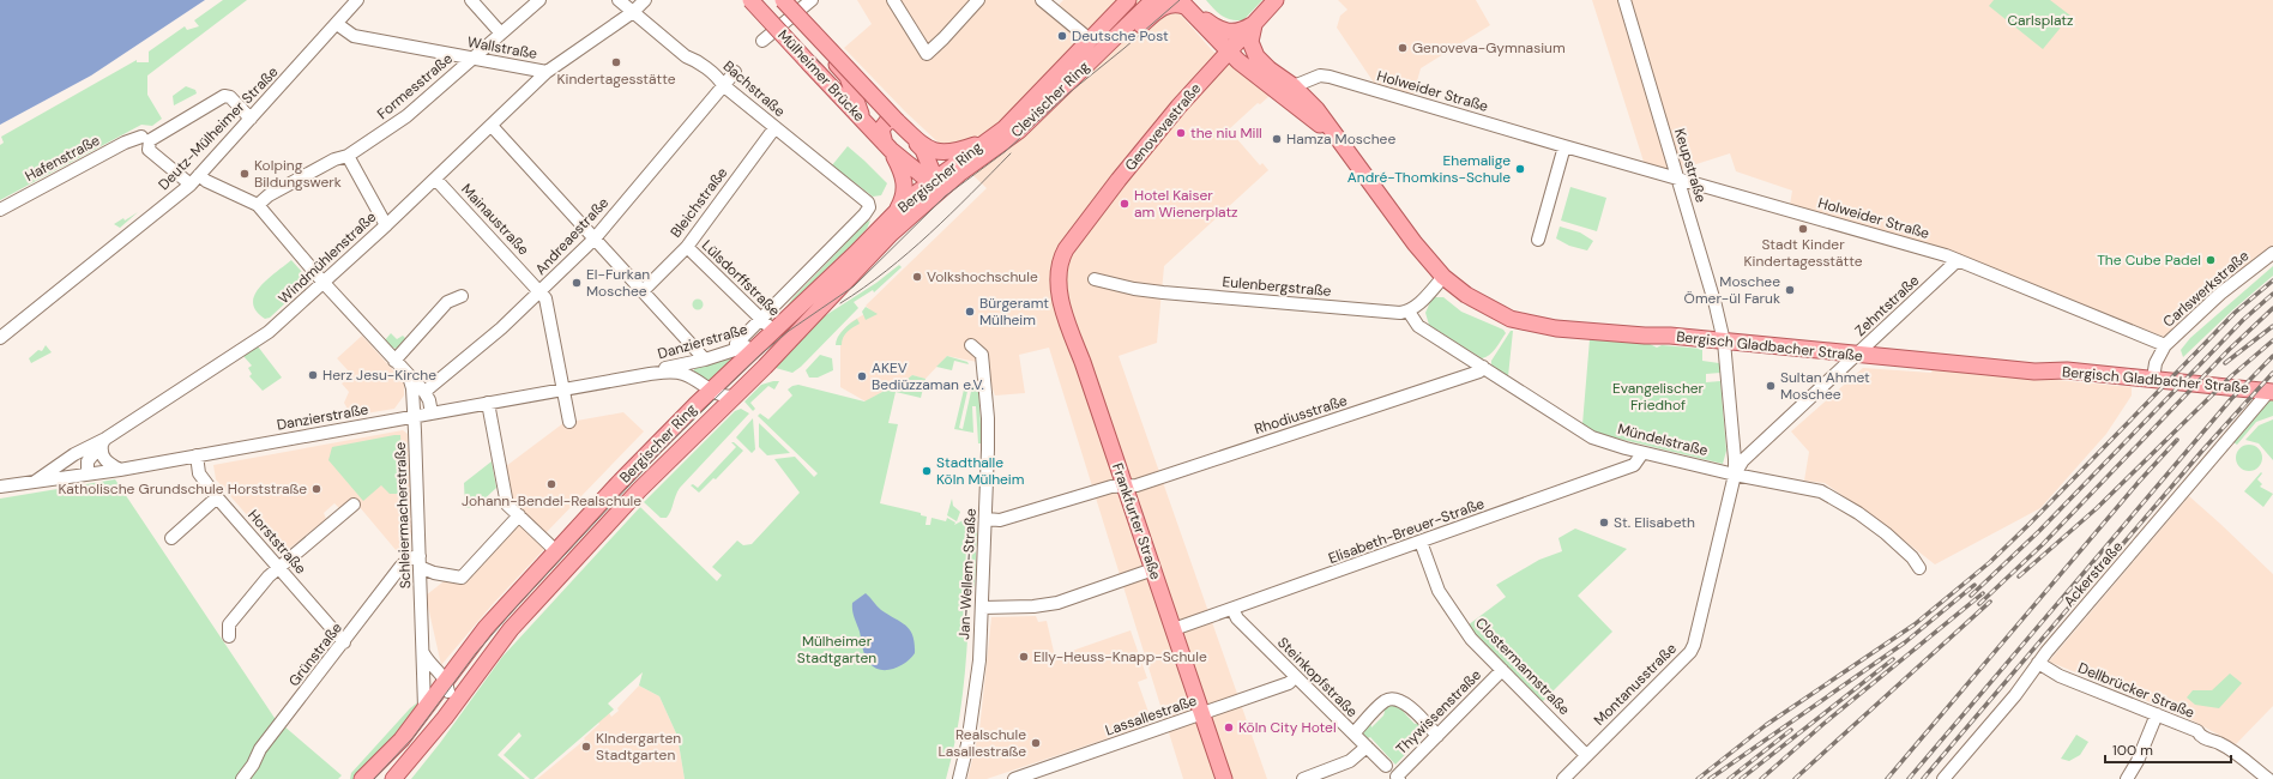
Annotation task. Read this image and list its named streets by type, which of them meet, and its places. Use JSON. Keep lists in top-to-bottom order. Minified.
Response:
{"streets":{"main road":["Mülheimer Brücke","Clevischer Ring","Genovevastraße","Bergischer Ring","Bergisch Gladbacher Straße","Frankfurter Straße"],"street":["Wallstraße","Formesstraße","Bachstraße","Holweider Straße","Deutz-Mülheimer Straße","Hafenstraße","Keupstraße","Bleichstraße","Mainaustraße","Andreaestraße","Windmühlenstraße","Lülsdorffstraße","Eulenbergstraße","Carlswerkstraße","Zehntstraße","Danzierstraße","Rhodiusstraße","Mündelstraße","Schleiermacherstraße","Elisabeth-Breuer-Straße","Horststraße","Jan-Wellem-Straße","Ackerstraße","Grünstraße","Clostermannstraße","Steinkopfstraße","Montanusstraße","Dellbrücker Straße","Thywissenstraße","Lassallestraße"]},"crossings":[["Wallstraße","Formesstraße"],["Wallstraße","Bachstraße"],["Wallstraße","Deutz-Mülheimer Straße"],["Wallstraße","Windmühlenstraße"],["Bachstraße","Bleichstraße"],["Bachstraße","Andreaestraße"],["Bachstraße","Lülsdorffstraße"],["Holweider Straße","Keupstraße"],["Holweider Straße","Carlswerkstraße"],["Holweider Straße","Zehntstraße"],["Holweider Straße","Bergisch Gladbacher Straße"],["Clevischer Ring","Bergischer Ring"],["Genovevastraße","Bergisch Gladbacher Straße"],["Genovevastraße","Frankfurter Straße"],["Deutz-Mülheimer Straße","Hafenstraße"],["Keupstraße","Bergisch Gladbacher Straße"],["Keupstraße","Montanusstraße"],["Bergischer Ring","Lülsdorffstraße"],["Bergischer Ring","Danzierstraße"],["Bergischer Ring","Schleiermacherstraße"],["Bleichstraße","Lülsdorffstraße"],["Mainaustraße","Andreaestraße"],["Mainaustraße","Windmühlenstraße"],["Mainaustraße","Danzierstraße"],["Windmühlenstraße","Danzierstraße"],["Lülsdorffstraße","Danzierstraße"],["Eulenbergstraße","Mündelstraße"],["Carlswerkstraße","Bergisch Gladbacher Straße"],["Zehntstraße","Bergisch Gladbacher Straße"],["Zehntstraße","Mündelstraße"],["Zehntstraße","Montanusstraße"],["Danzierstraße","Schleiermacherstraße"],["Danzierstraße","Horststraße"],["Bergisch Gladbacher Straße","Ackerstraße"],["Bergisch Gladbacher Straße","Montanusstraße"],["Rhodiusstraße","Mündelstraße"],["Rhodiusstraße","Frankfurter Straße"],["Rhodiusstraße","Jan-Wellem-Straße"],["Mündelstraße","Elisabeth-Breuer-Straße"],["Mündelstraße","Montanusstraße"],["Schleiermacherstraße","Grünstraße"],["Frankfurter Straße","Elisabeth-Breuer-Straße"],["Frankfurter Straße","Lassallestraße"],["Elisabeth-Breuer-Straße","Clostermannstraße"],["Elisabeth-Breuer-Straße","Steinkopfstraße"],["Horststraße","Grünstraße"],["Ackerstraße","Dellbrücker Straße"],["Clostermannstraße","Montanusstraße"],["Clostermannstraße","Thywissenstraße"],["Steinkopfstraße","Lassallestraße"]],"parks":["Carlsplatz","Evangelischer Friedhof","Mülheimer Stadtgarten"],"places":["Deutsche Post","Genoveva-Gymnasium","Kindertagesstätte","the niu Mill","Hamza Moschee","Ehemalige André-Thomkins-Schule","Kolping Bildungswerk","Hotel Kaiser am Wienerplatz","Stadt Kinder Kindertagesstätte","The Cube Padel","Volkshochschule","El-Furkan Moschee","Moschee Ömer-ül Faruk","Bürgeramt Mülheim","Herz Jesu-Kirche","AKEV Bediüzzaman e.V.","Sultan Ahmet Moschee","Stadthalle Köln Mülheim","Johann-Bendel-Realschule","Katholische Grundschule Horststraße","St. Elisabeth","Elly-Heuss-Knapp-Schule","Köln City Hotel","Realschule Lasallestraße","KIndergarten Stadtgarten"],"scale_bar":"100 m"}
